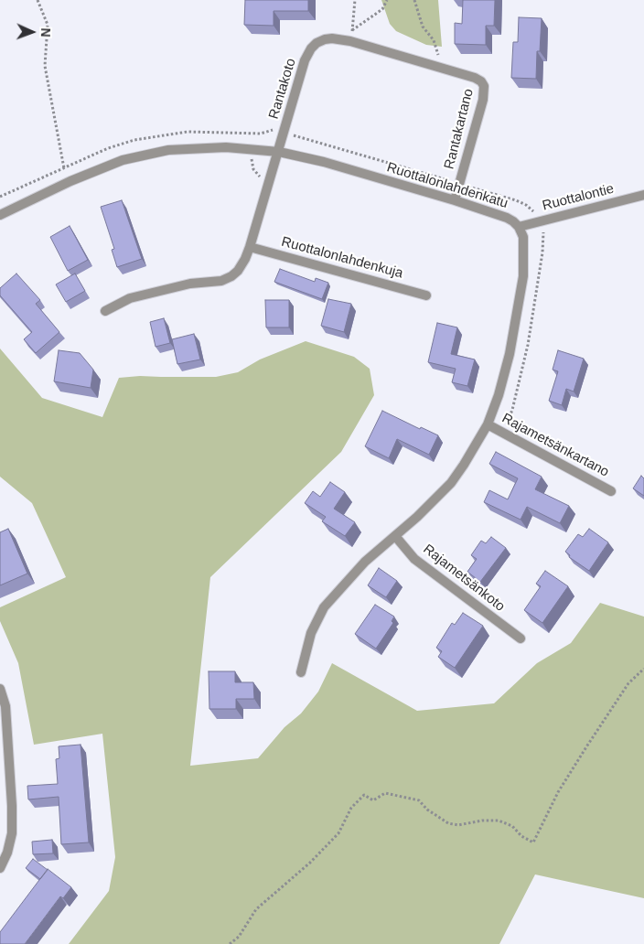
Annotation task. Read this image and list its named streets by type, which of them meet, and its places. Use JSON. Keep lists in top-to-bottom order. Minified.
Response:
{"streets":{"street":["Rantakoto","Rantakartano","Ruottalonlahdenkatu","Ruottalontie","Ruottalonlahdenkuja","Rajametsänkartano","Rajametsänkoto"]},"crossings":[["Rantakoto","Rantakartano"],["Rantakoto","Ruottalonlahdenkatu"],["Rantakoto","Ruottalonlahdenkuja"],["Rantakartano","Ruottalonlahdenkatu"],["Ruottalonlahdenkatu","Ruottalontie"],["Ruottalonlahdenkatu","Rajametsänkartano"],["Ruottalonlahdenkatu","Rajametsänkoto"]],"north":"right"}
